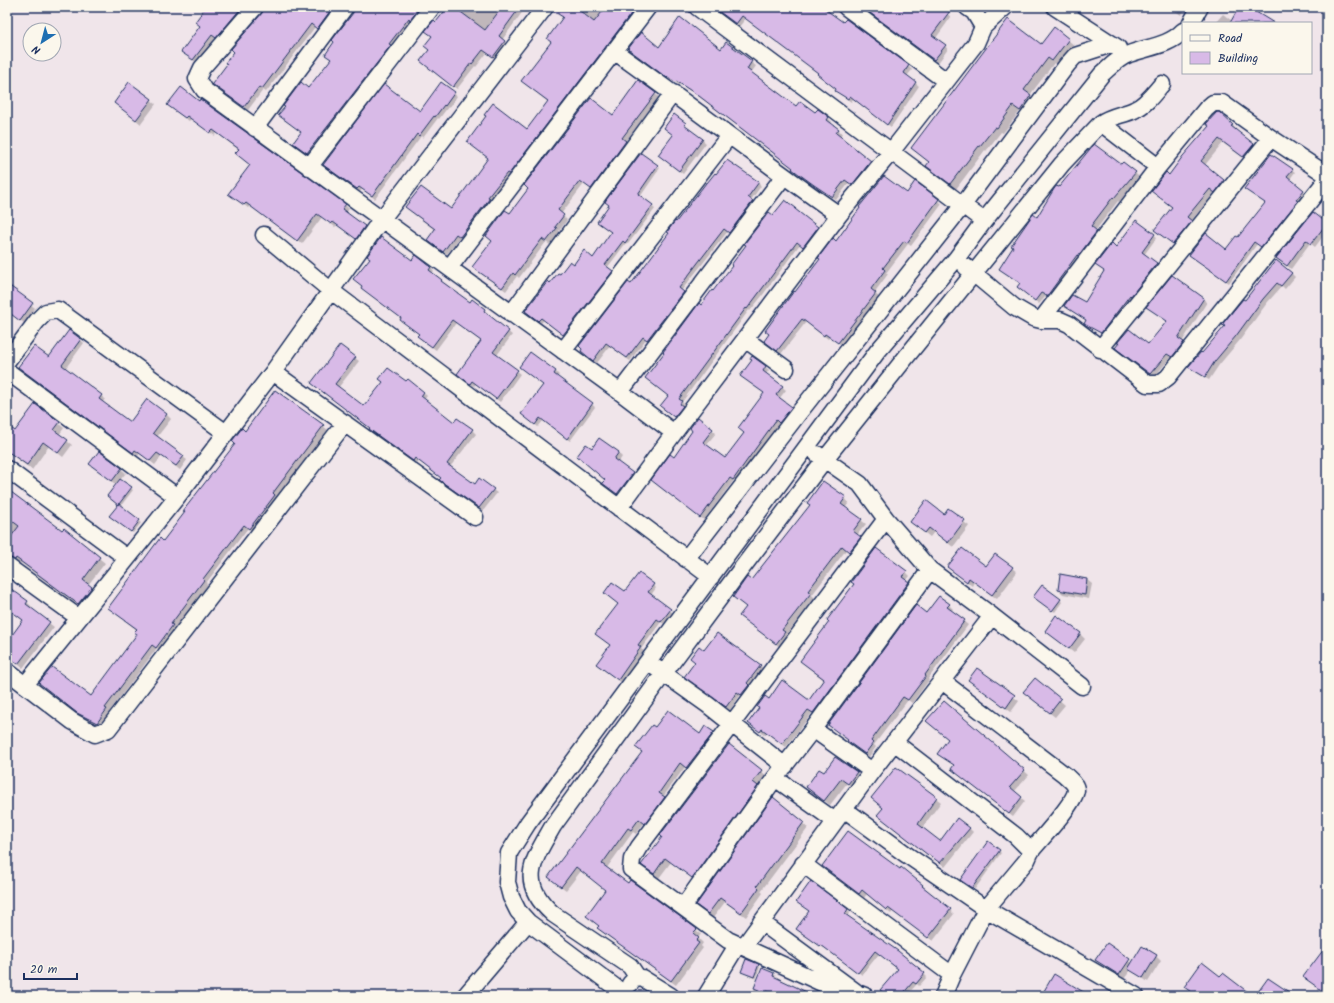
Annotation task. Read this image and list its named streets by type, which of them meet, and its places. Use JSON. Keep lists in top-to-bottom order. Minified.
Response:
{"legend":["Road","Building"],"scale_bar":"20 m","north":"bottom left"}
